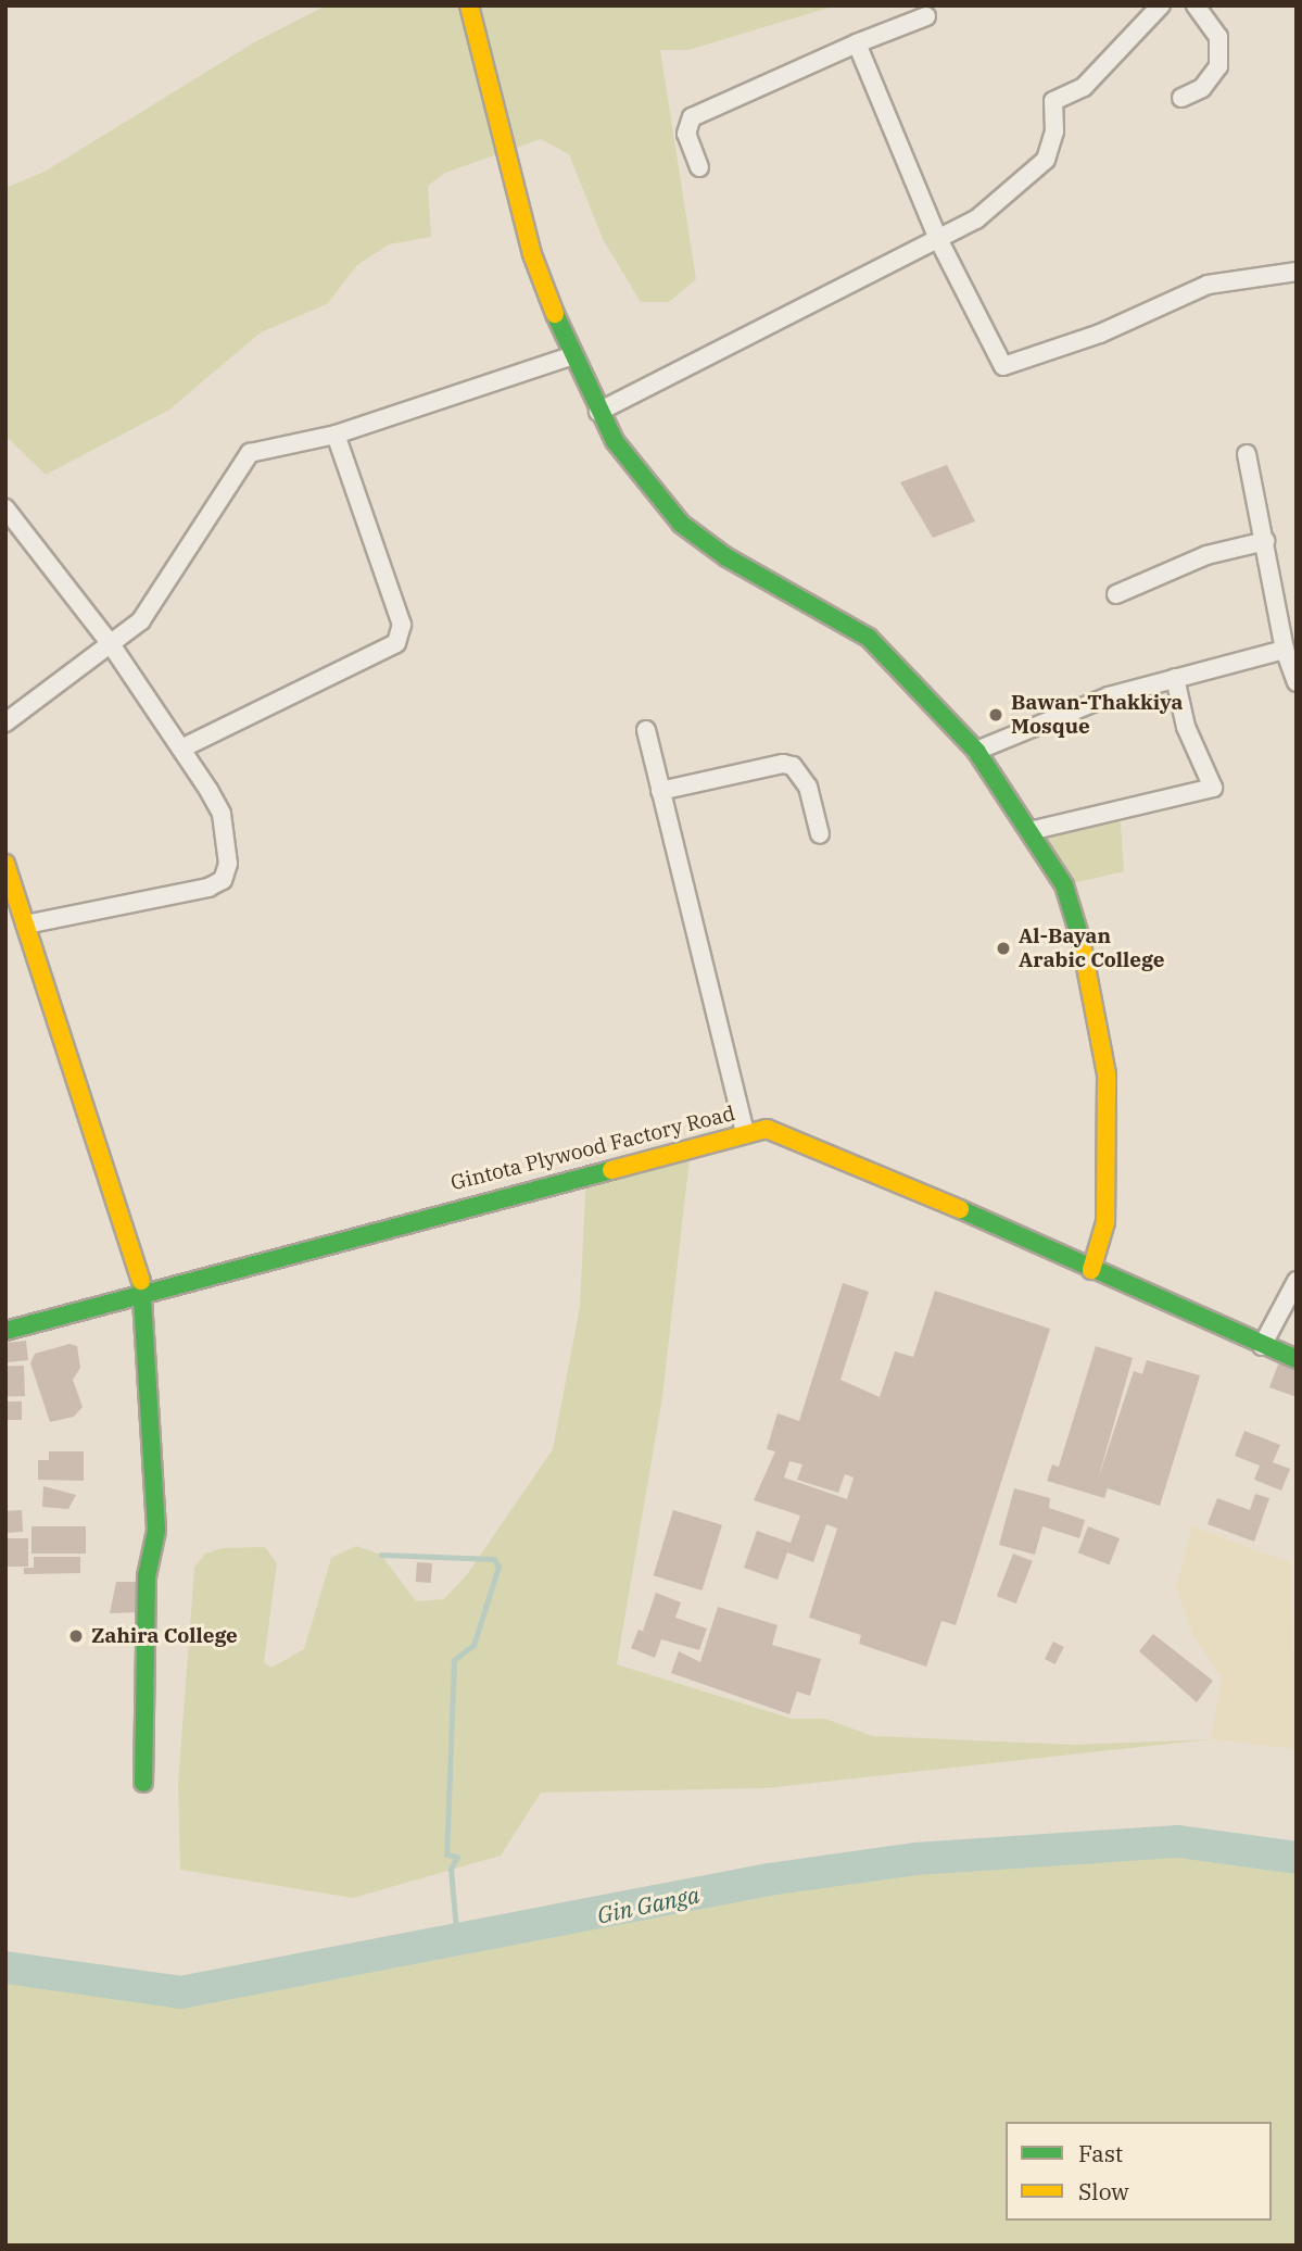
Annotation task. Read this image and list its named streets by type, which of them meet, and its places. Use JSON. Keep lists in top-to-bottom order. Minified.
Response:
{"streets":{"street":["Gintota Plywood Factory Road"]},"water":["Gin Ganga"],"places":["Bawan-Thakkiya Mosque","Al-Bayan Arabic College","Zahira College"],"legend":["Fast","Slow"]}
